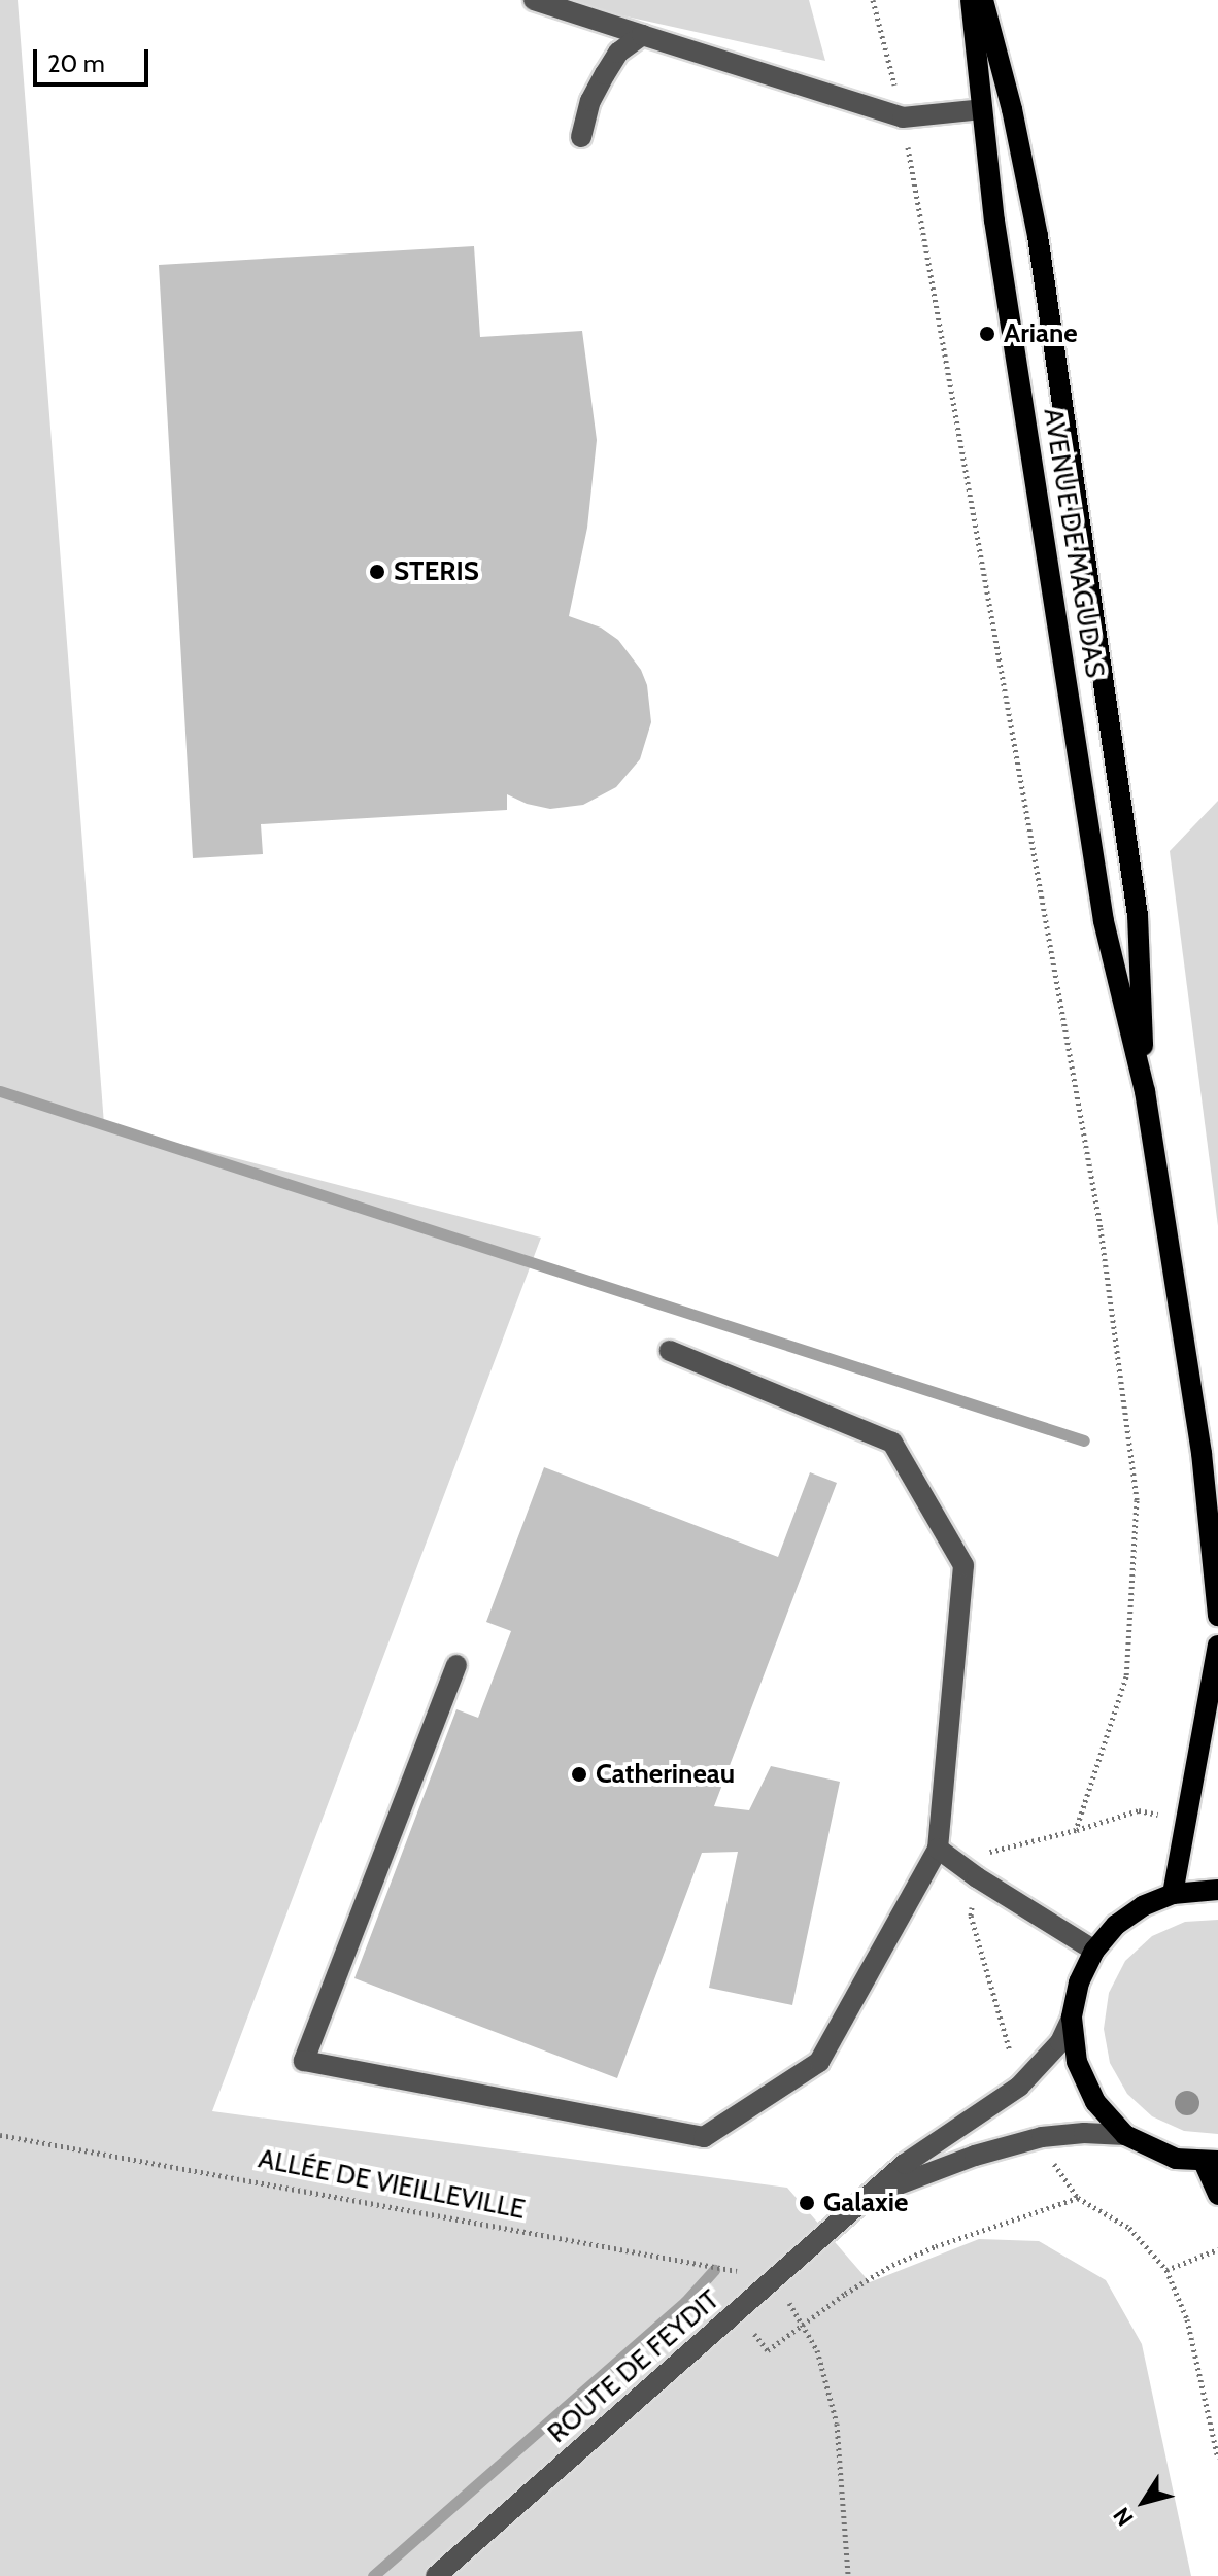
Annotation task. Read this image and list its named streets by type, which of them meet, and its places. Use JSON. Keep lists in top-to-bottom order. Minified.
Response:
{"streets":{"main road":["AVENUE DE MAGUDAS"],"street":["ROUTE DE FEYDIT"],"path":["ALLÉE DE VIEILLEVILLE"]},"crossings":[["ALLÉE DE VIEILLEVILLE","ROUTE DE FEYDIT"]],"places":["Ariane","STERIS","Catherineau","Galaxie"],"scale_bar":"20 m","north":"bottom left"}
